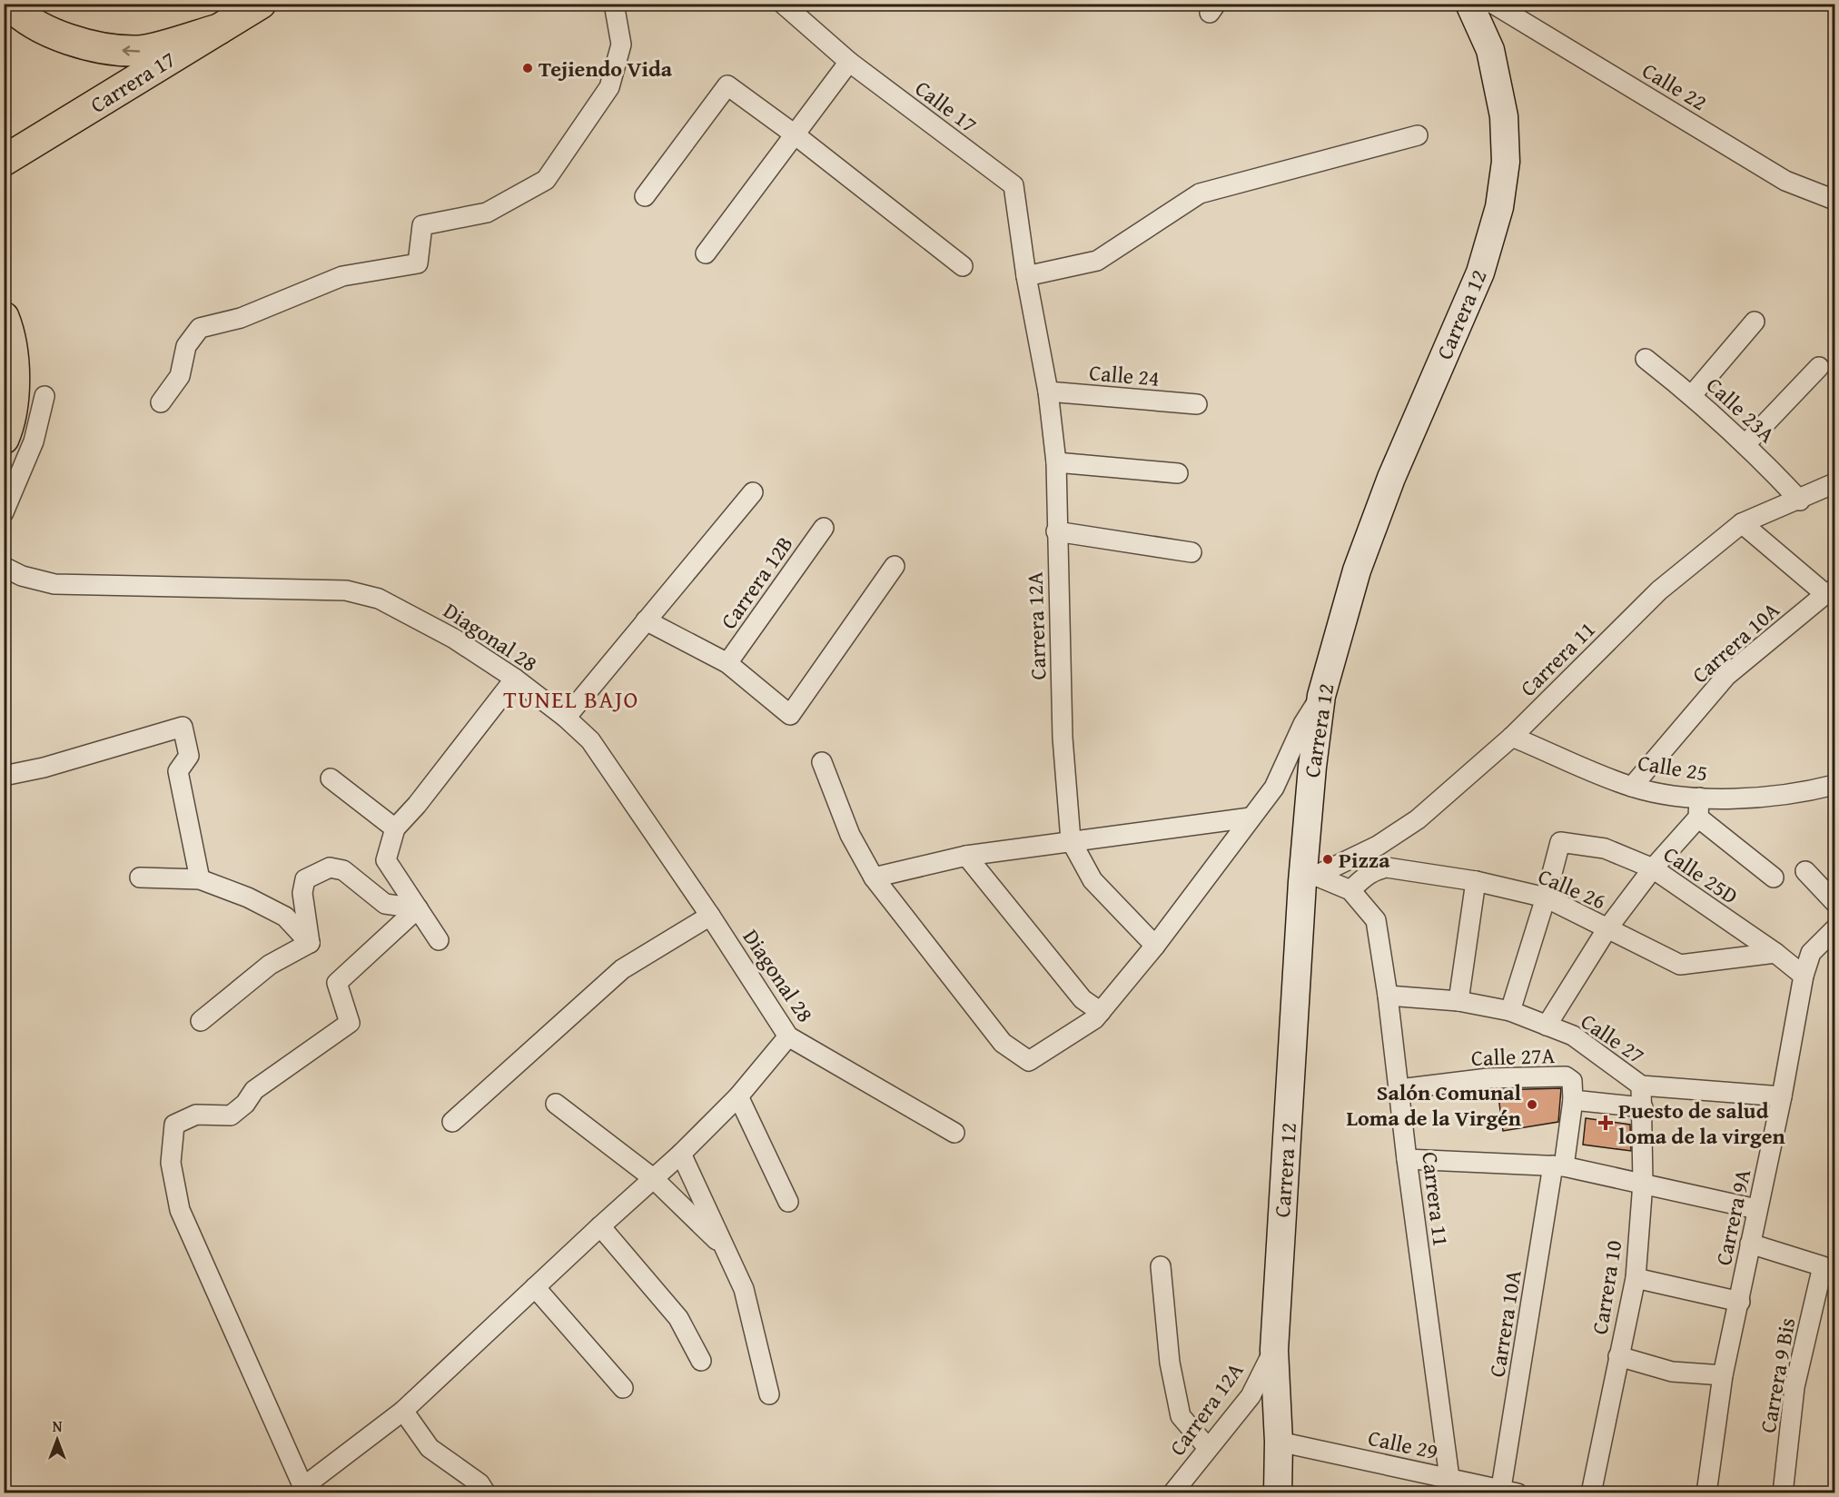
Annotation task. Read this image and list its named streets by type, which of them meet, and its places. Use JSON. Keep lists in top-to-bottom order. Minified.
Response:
{"streets":{"main road":["Carrera 17"],"street":["Calle 22","Calle 17","Carrera 12","Calle 24","Calle 23A","Carrera 12B","Carrera 12A","Diagonal 28","Carrera 10A","Carrera 11","Calle 25","Calle 25D","Calle 26","Calle 27","Calle 27A","Carrera 9A","Carrera 10","Carrera 9 Bis","Calle 29"]},"crossings":[["Calle 17","Carrera 12A"],["Carrera 12","Carrera 12A"],["Carrera 12","Carrera 11"],["Carrera 12","Calle 29"],["Calle 24","Carrera 12A"],["Calle 23A","Carrera 11"],["Carrera 10A","Calle 25"],["Carrera 10A","Calle 27A"],["Carrera 10A","Calle 29"],["Carrera 11","Calle 25"],["Carrera 11","Calle 26"],["Carrera 11","Calle 27"],["Carrera 11","Calle 27A"],["Carrera 11","Calle 29"],["Calle 25D","Calle 26"],["Calle 25D","Carrera 9A"],["Calle 27","Carrera 9A"],["Calle 27","Carrera 10"],["Carrera 9A","Carrera 9 Bis"]],"districts":["TUNEL BAJO"],"places":{"other":["Tejiendo Vida","Pizza","Salón Comunal Loma de la Virgén"],"health":["Puesto de salud loma de la virgen"]},"north":"top"}
